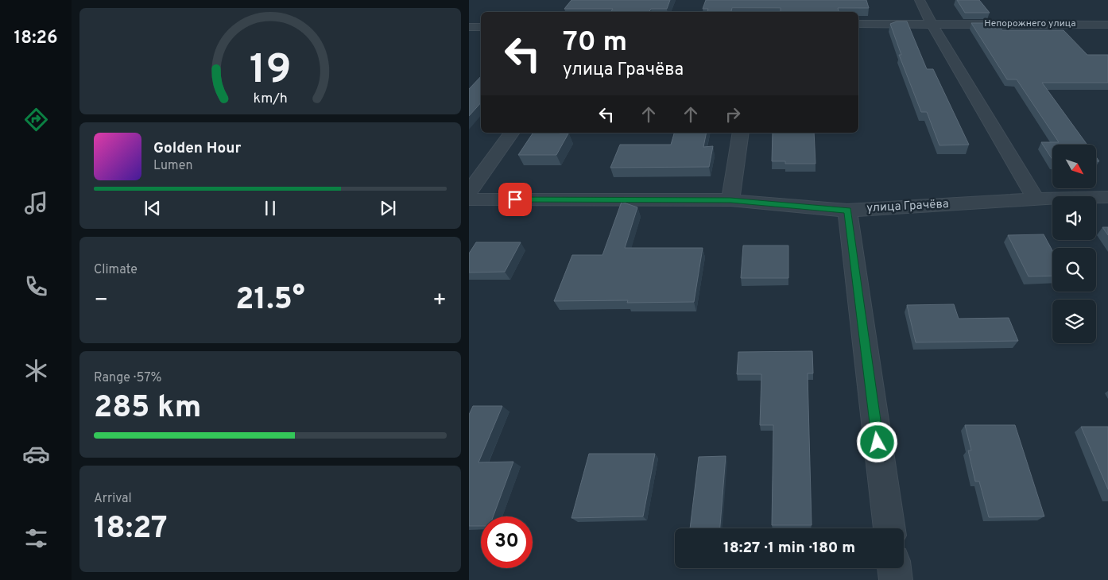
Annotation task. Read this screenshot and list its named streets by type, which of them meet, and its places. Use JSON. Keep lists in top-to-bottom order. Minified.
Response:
{"streets":{"street":["Непорожнего улица","улица Грачёва"]},"north":"bottom right","page":{"tabs":"18:26","turn":["70 m","улица Грачёва"],"song":["Golden Hour","Lumen"],"tile":["Climate",["Range · 57%","285 km"],["Arrival","18:27"]],"heat":["−","21.5°","+"],"limit":"30","trip":"18:27 · 1 min · 180 m","gauge":["19","km/h"]}}
